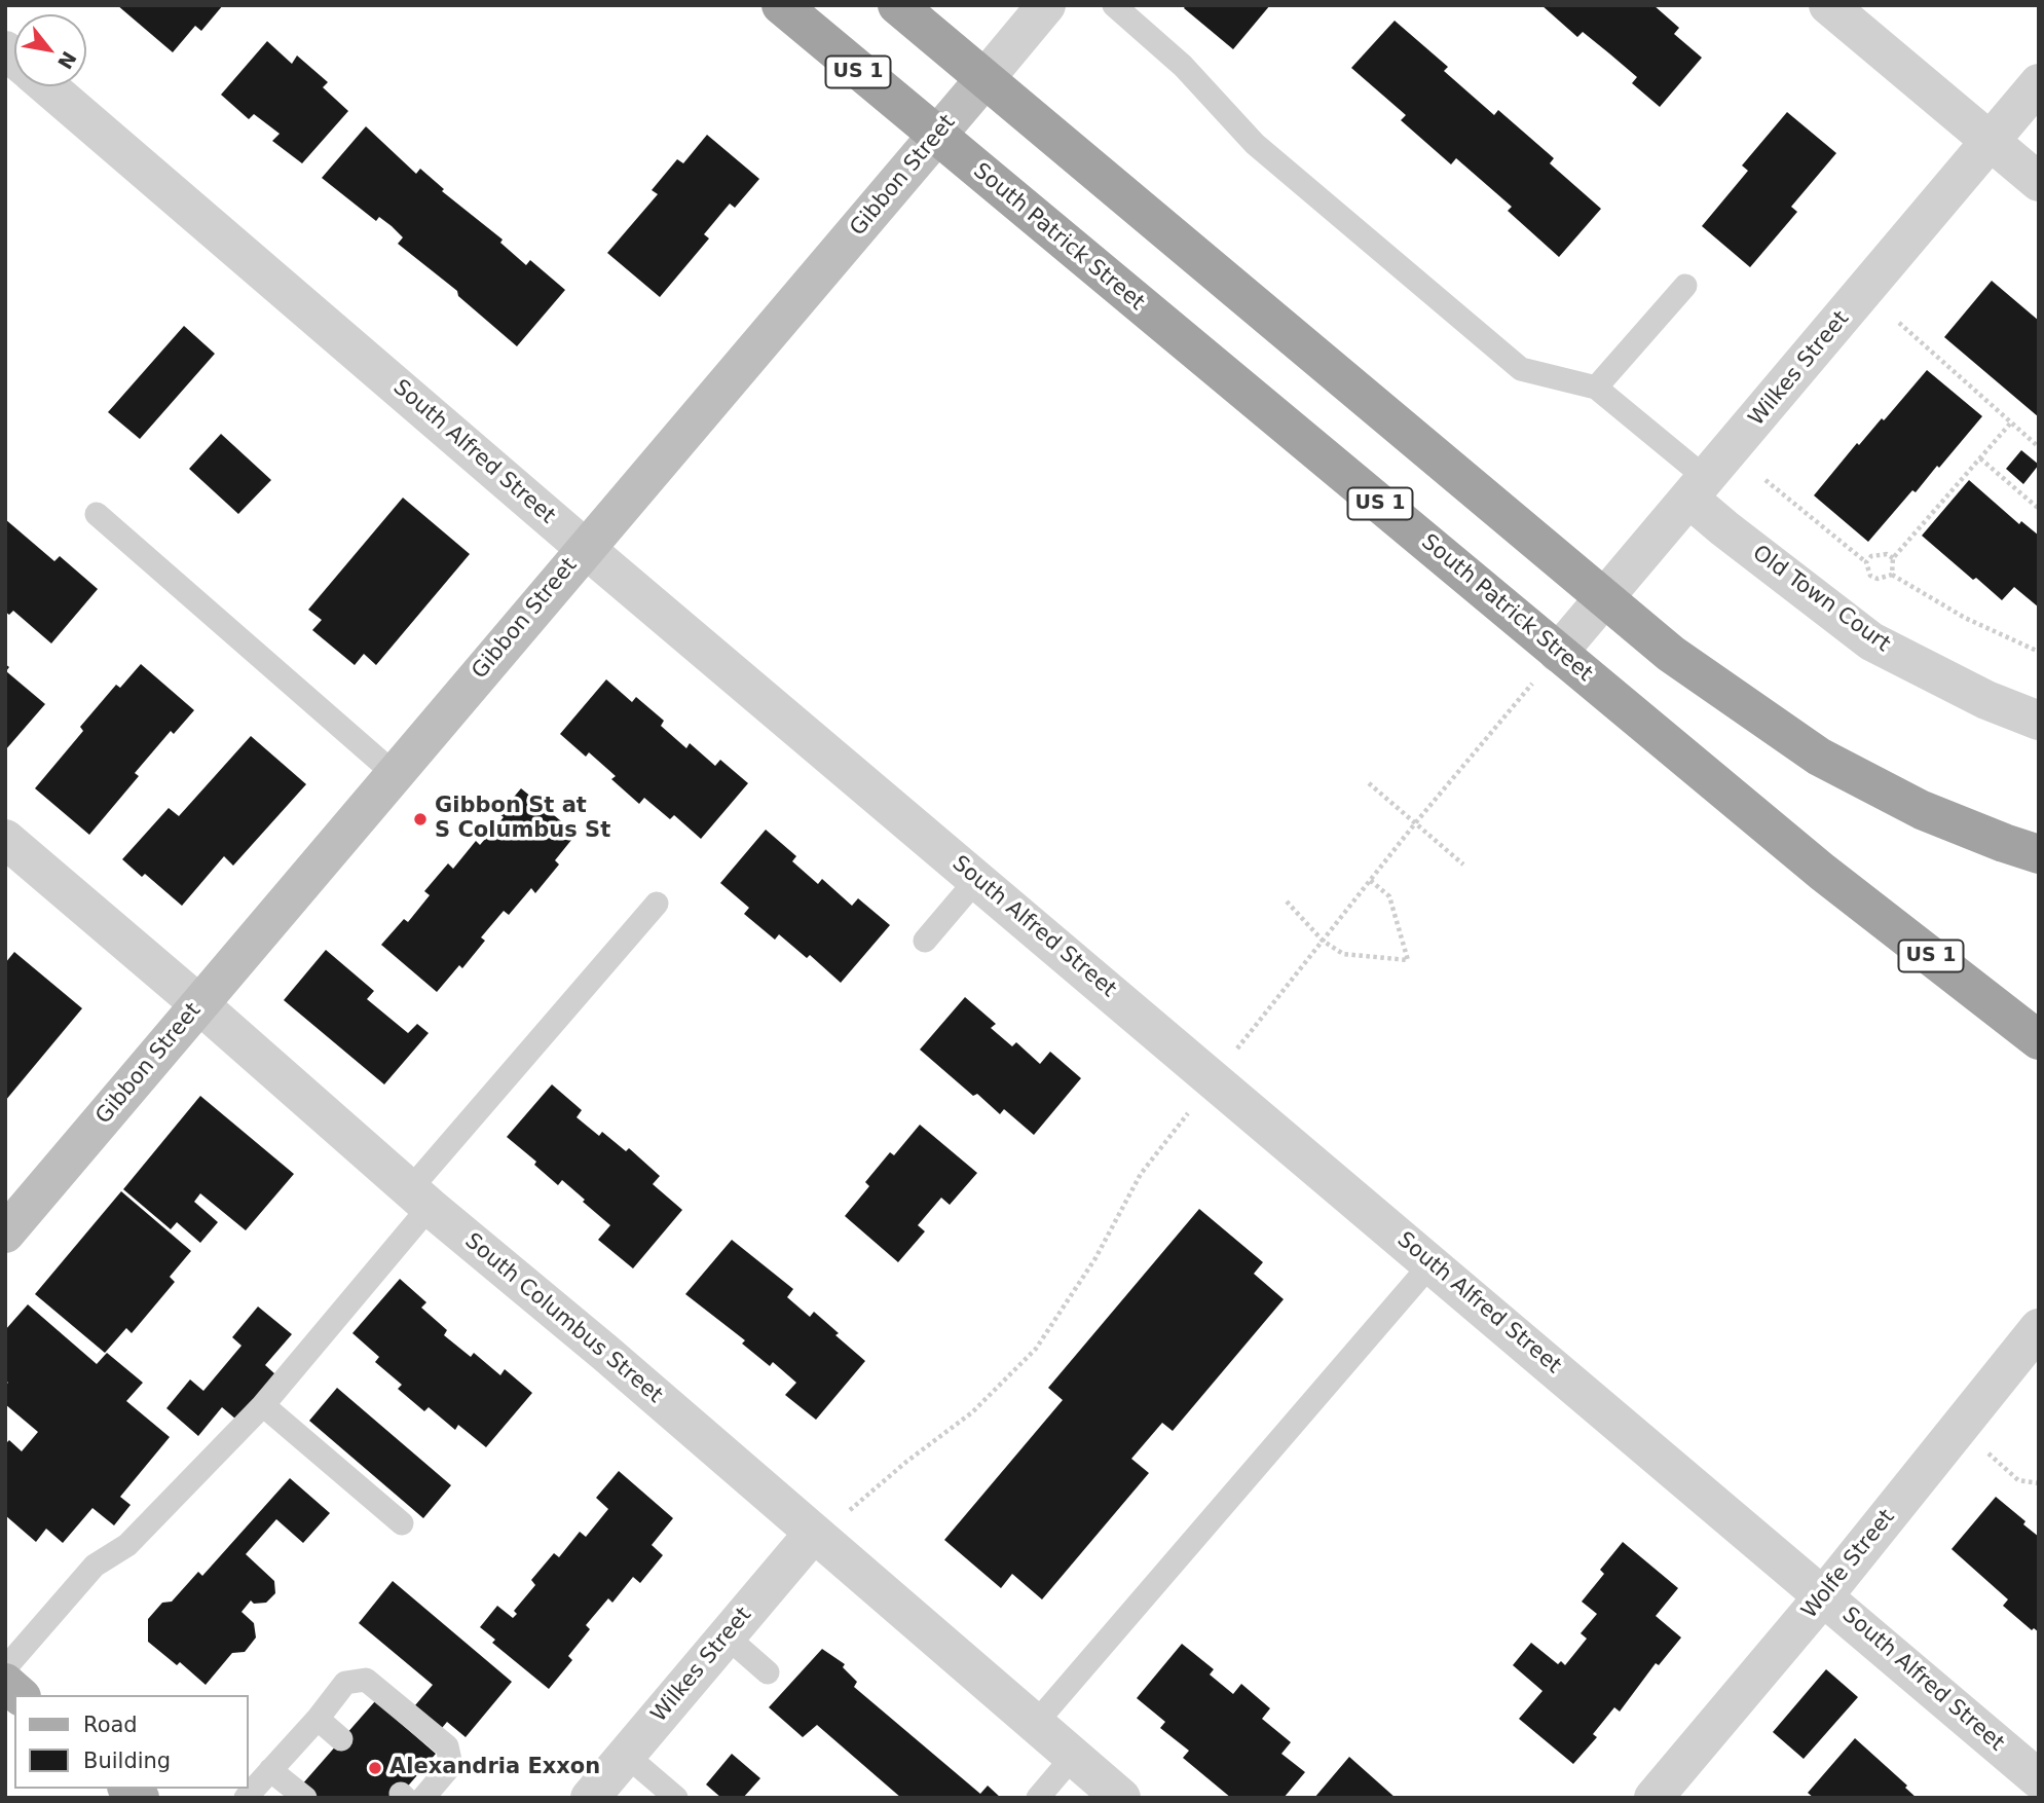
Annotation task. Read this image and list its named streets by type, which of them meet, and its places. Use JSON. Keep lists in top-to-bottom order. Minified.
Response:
{"streets":{"highway":["US 1","South Patrick Street"],"main road":["Gibbon Street"],"street":["Wilkes Street","South Alfred Street","Old Town Court","South Columbus Street","Wolfe Street"]},"crossings":[["Gibbon Street","South Patrick Street"],["Gibbon Street","South Alfred Street"],["Gibbon Street","South Columbus Street"],["South Patrick Street","Wilkes Street"],["Wilkes Street","Old Town Court"],["Wilkes Street","South Columbus Street"],["South Alfred Street","Wolfe Street"]],"places":["Gibbon St at S Columbus St","Alexandria Exxon"],"legend":["Road","Building"],"north":"bottom right"}
